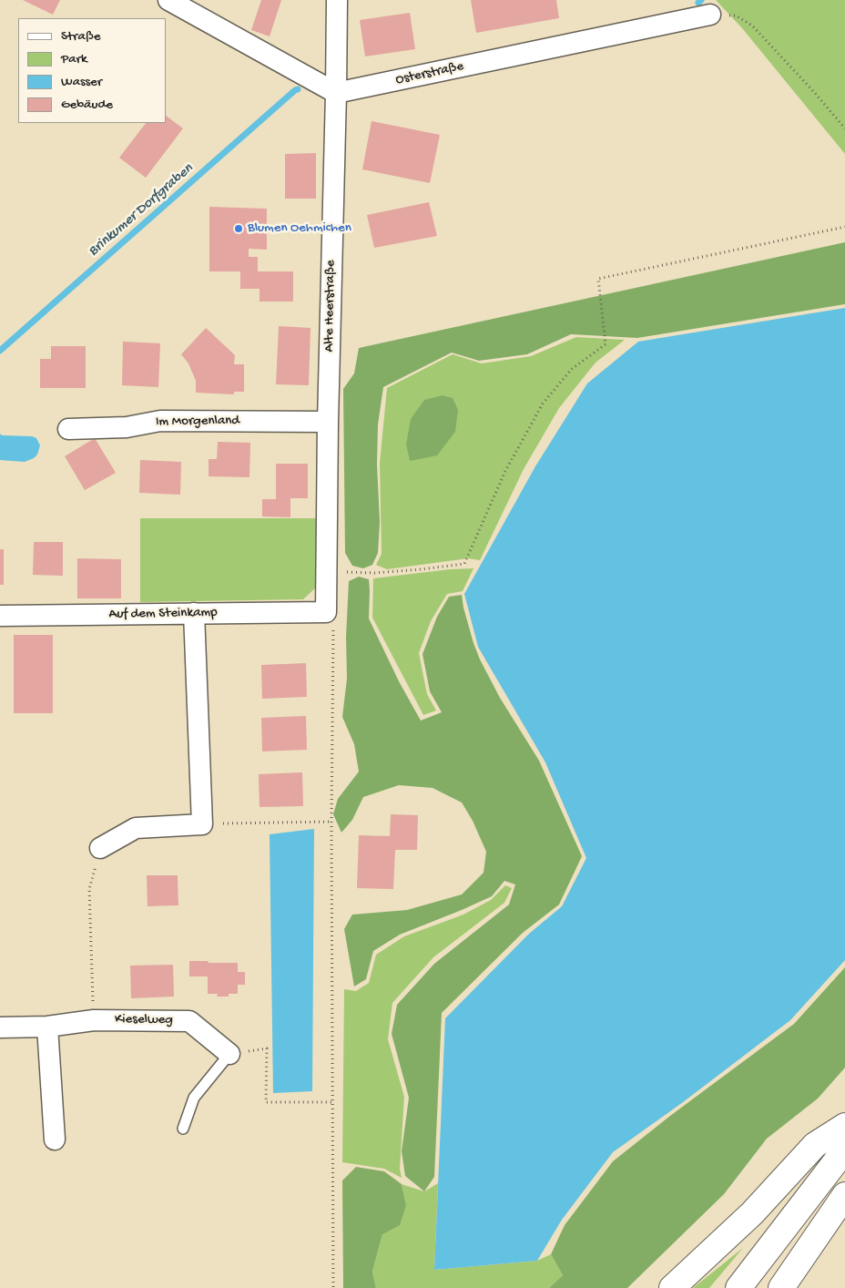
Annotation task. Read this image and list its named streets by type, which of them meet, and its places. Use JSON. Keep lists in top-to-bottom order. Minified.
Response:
{"streets":{"street":["Osterstraße","Alte Heerstraße","Im Morgenland","Auf dem Steinkamp","Kieselweg"]},"crossings":[["Osterstraße","Alte Heerstraße"],["Alte Heerstraße","Im Morgenland"],["Alte Heerstraße","Auf dem Steinkamp"]],"water":["Brinkumer Dorfgraben"],"places":["Blumen Oehmichen"],"legend":["Straße","Park","Wasser","Gebäude"]}
